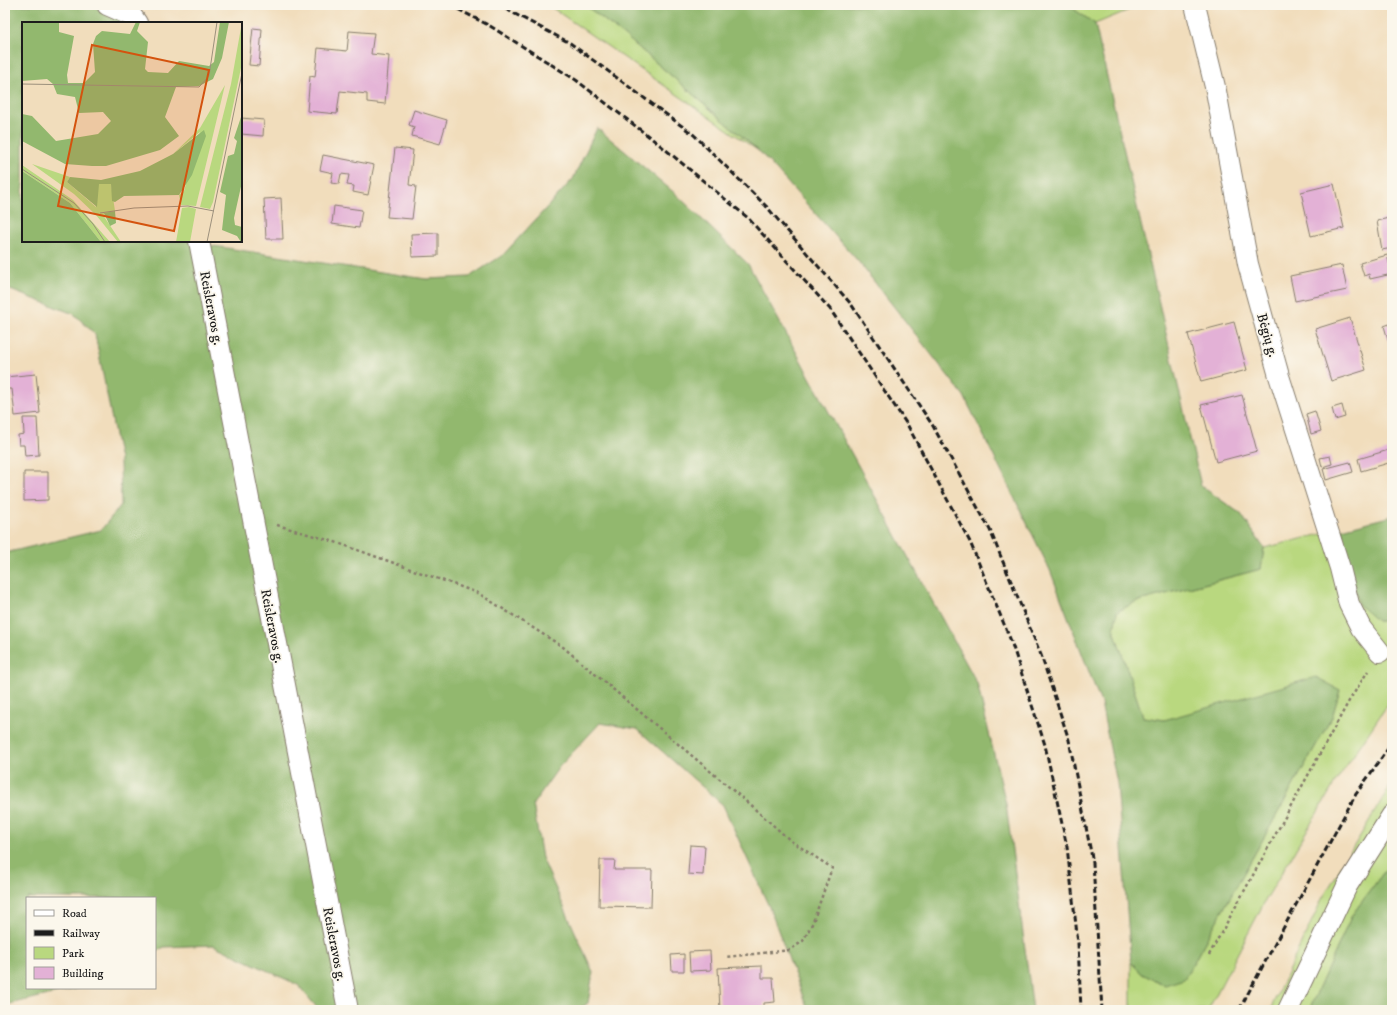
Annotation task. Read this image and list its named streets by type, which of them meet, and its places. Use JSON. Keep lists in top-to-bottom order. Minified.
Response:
{"streets":{"street":["Reisleravos g.","Bėgių g."]},"legend":["Road","Railway","Park","Building"]}
